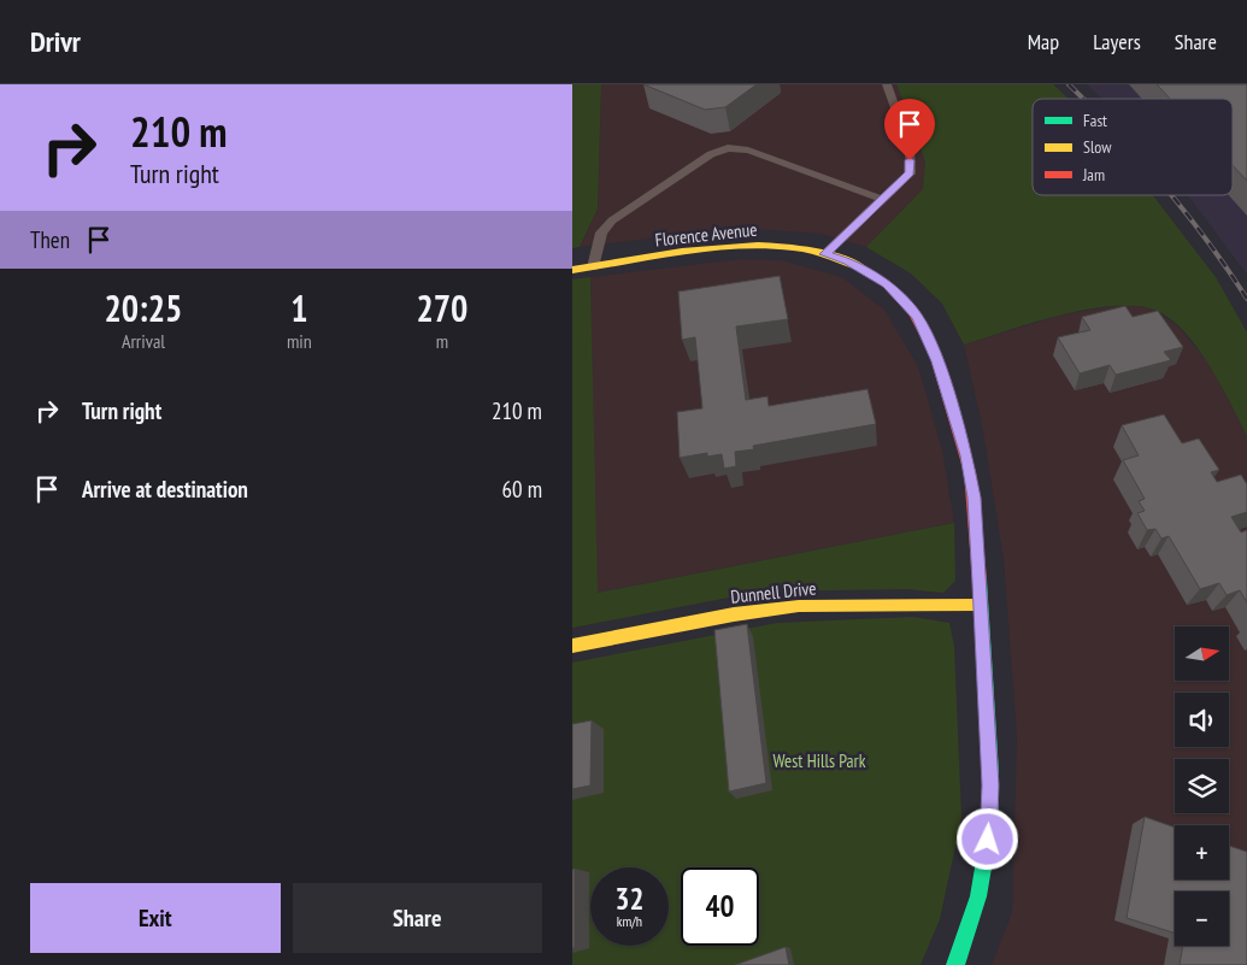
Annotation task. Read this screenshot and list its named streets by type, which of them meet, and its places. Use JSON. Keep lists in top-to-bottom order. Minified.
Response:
{"streets":{"street":["Florence Avenue","Dunnell Drive"]},"crossings":[["Florence Avenue","Dunnell Drive"]],"parks":["West Hills Park"],"legend":["Fast","Slow","Jam"],"north":"right","page":{"header":"Drivr","nav":["Map","Layers","Share"],"turn":["210 m","Turn right"],"then":"Then","eta":["20:25","Arrival","1","min","270","m"],"list":[{"name":"Turn right","value":"210 m"},{"name":"Arrive at destination","value":"60 m"}],"map_buttons":["+","−"],"speed":"32 km/h","limit":"40","buttons":["Exit","Share"]}}
